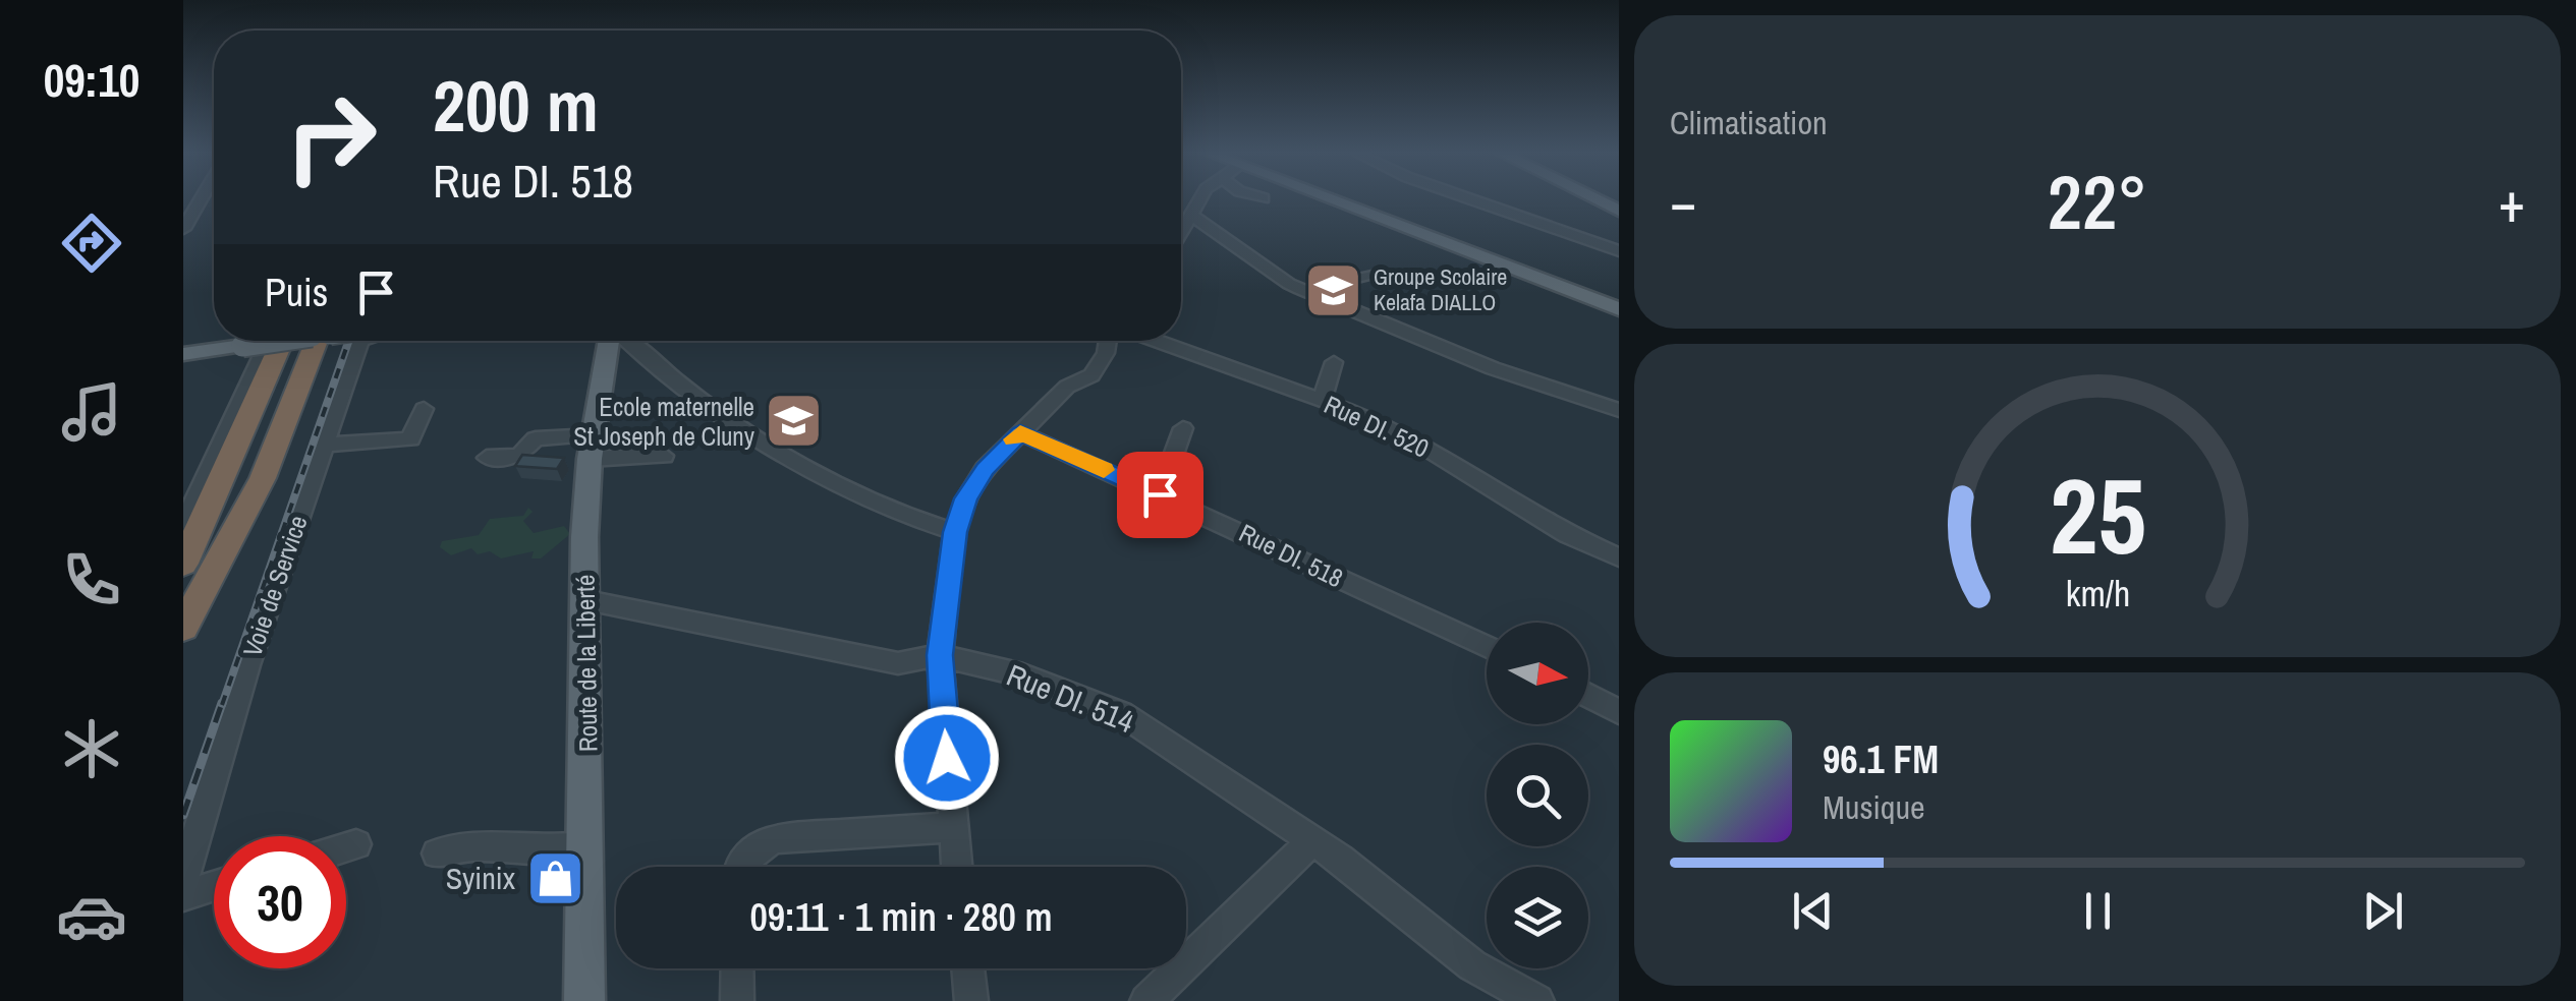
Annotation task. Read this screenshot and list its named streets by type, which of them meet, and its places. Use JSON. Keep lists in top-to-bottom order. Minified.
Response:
{"streets":{"main road":["Route de la Liberté"],"street":["Rue DI. 520","Rue DI. 518","Voie de Service","Rue DI. 514"]},"crossings":[["Route de la Liberté","Rue DI. 514"]],"places":{"school or university":["Groupe Scolaire Kelafa DIALLO","Ecole maternelle St Joseph de Cluny"],"shop":["Syinix"]},"north":"right","page":{"tabs":"09:10","tile":"Climatisation","turn":["200 m","Rue DI. 518"],"heat":["−","22°","+"],"then":"Puis","song":["96.1 FM","Musique"],"limit":"30","trip":"09:11 · 1 min · 280 m","gauge":["25","km/h"]}}
